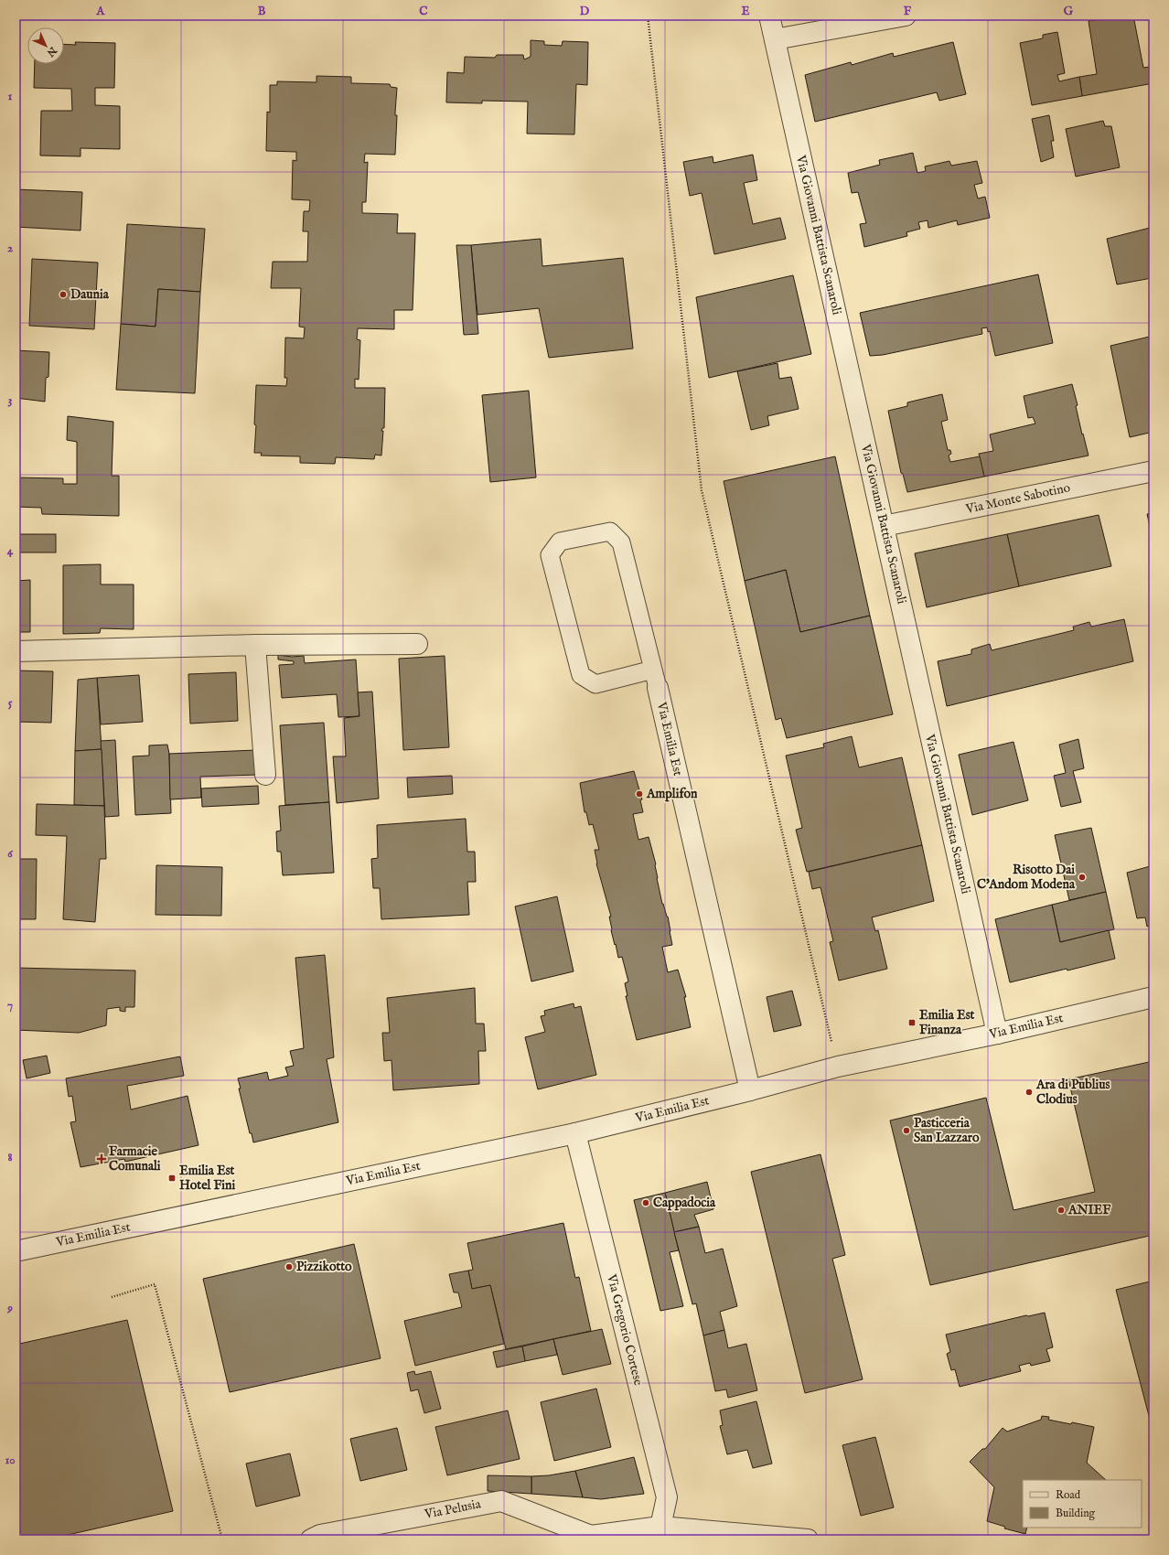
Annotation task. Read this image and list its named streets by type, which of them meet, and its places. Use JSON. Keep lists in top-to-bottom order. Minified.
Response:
{"streets":{"street":["Via Giovanni Battista Scanaroli","Via Monte Sabotino","Via Emilia Est","Via Gregorio Cortese","Via Pelusia"]},"crossings":[["Via Giovanni Battista Scanaroli","Via Monte Sabotino"],["Via Giovanni Battista Scanaroli","Via Emilia Est"],["Via Emilia Est","Via Gregorio Cortese"],["Via Gregorio Cortese","Via Pelusia"]],"places":{"other":["Daunia","Amplifon","Risotto Dai C'Andom Modena","Ara di Publius Clodius","Pasticceria San Lazzaro","Cappadocia","ANIEF","Pizzikotto"],"transit":["Emilia Est Finanza","Emilia Est Hotel Fini"],"health":["Farmacie Comunali"]},"legend":["Road","Building"],"north":"bottom right","grid":{"columns":["A","B","C","D","E","F","G"],"rows":["1","2","3","4","5","6","7","8","9","10"]}}
